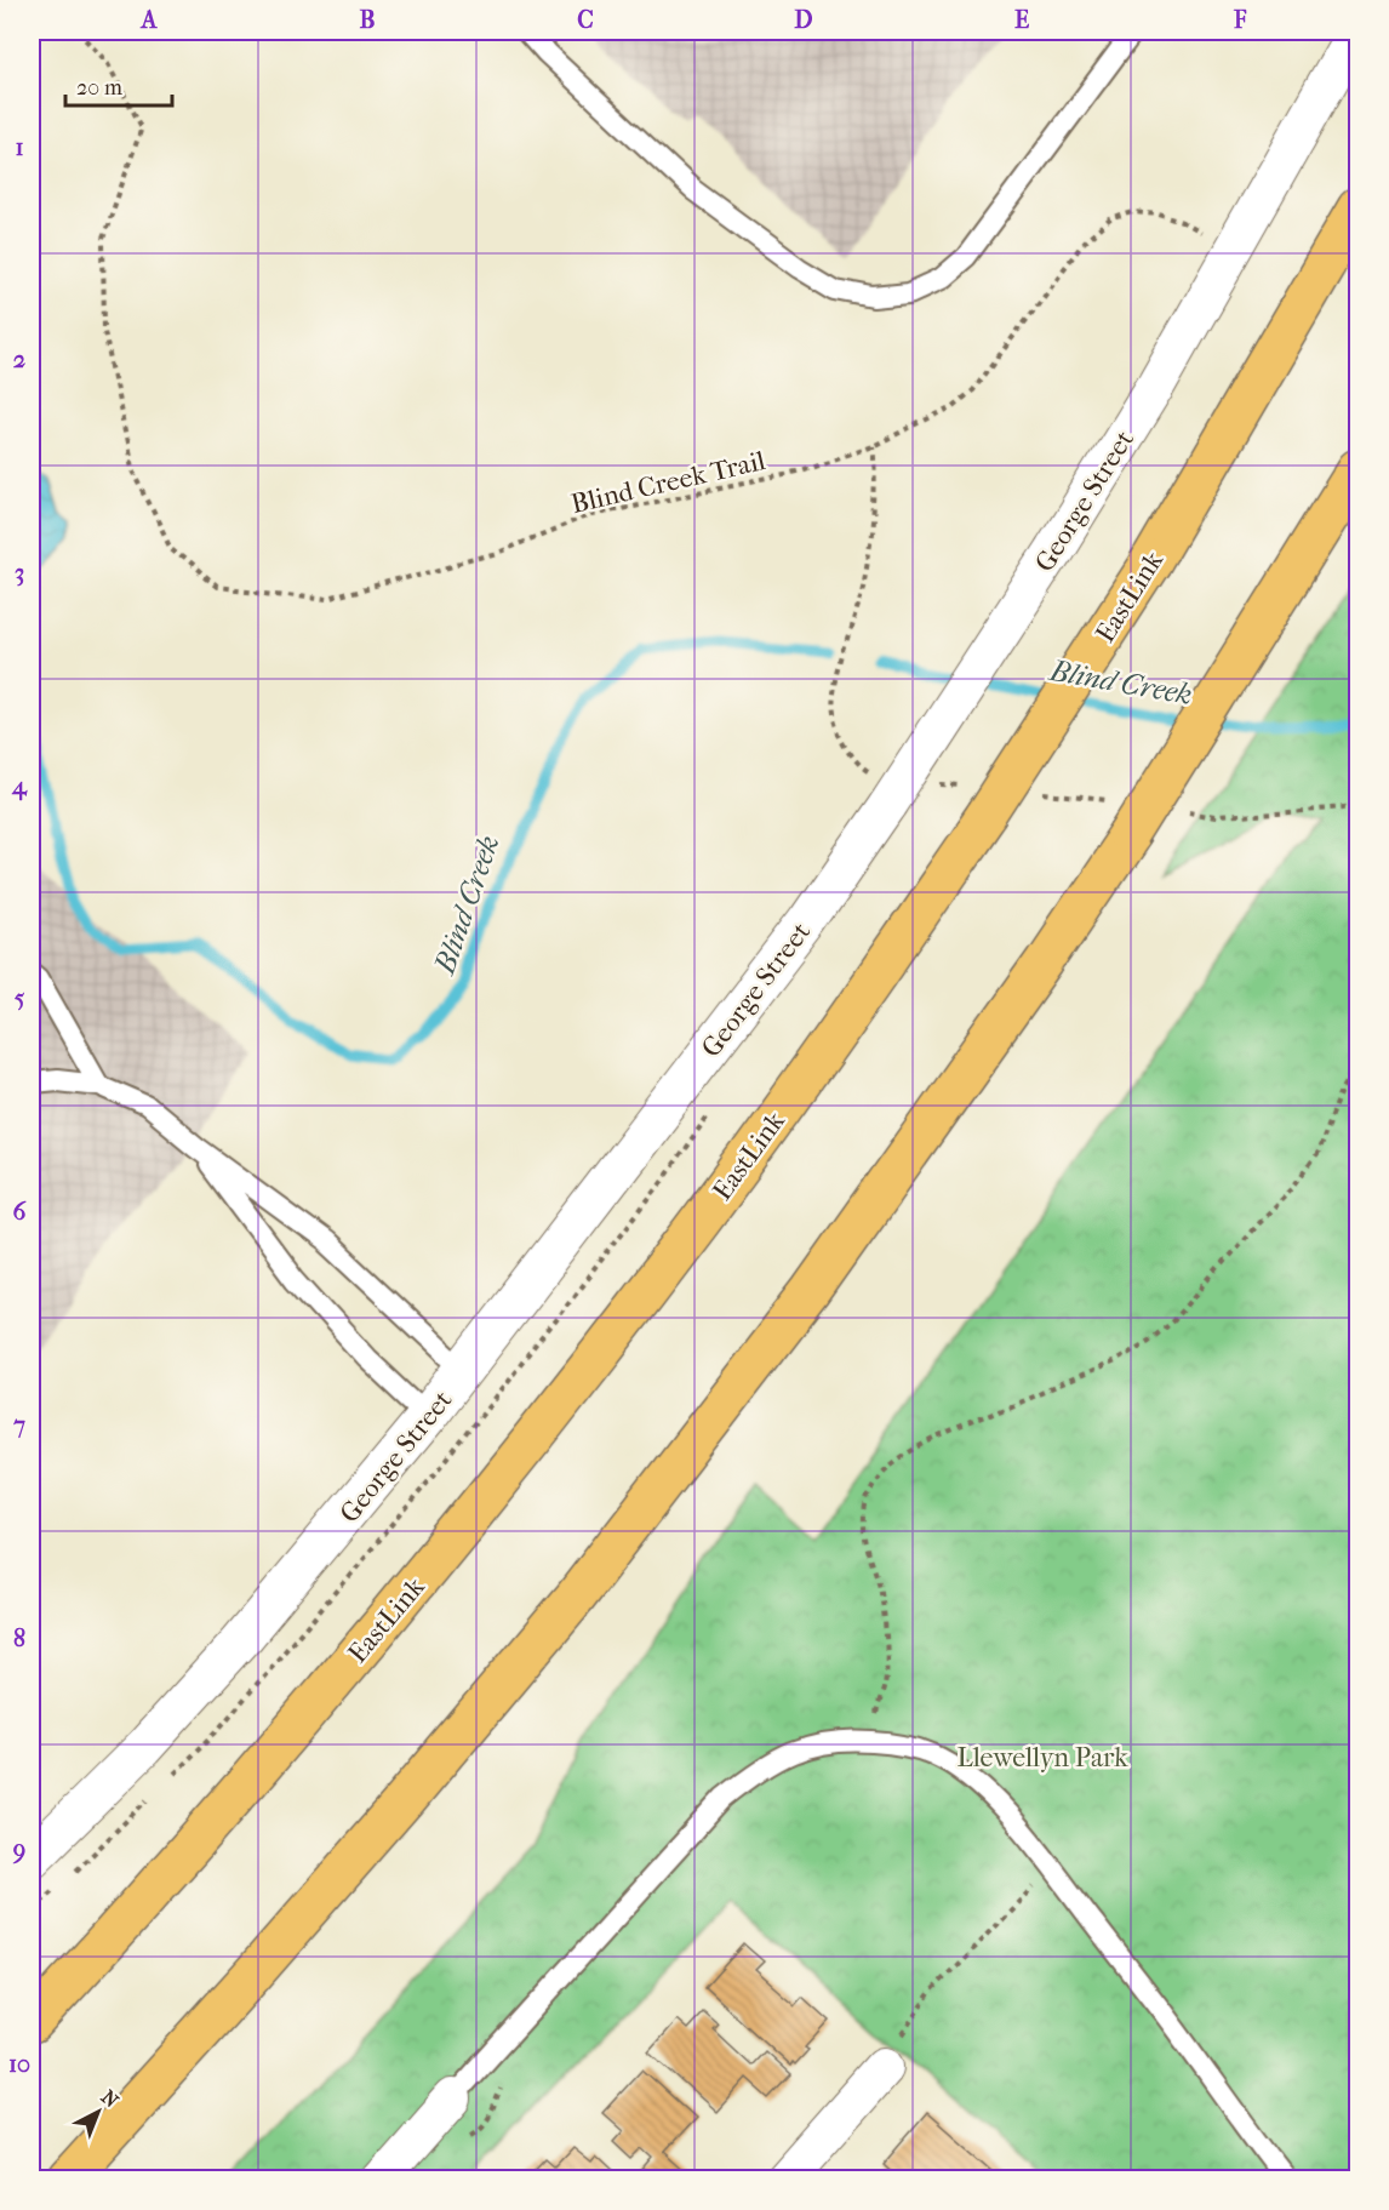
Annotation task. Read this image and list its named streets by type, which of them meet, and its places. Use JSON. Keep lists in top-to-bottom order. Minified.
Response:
{"streets":{"highway":["EastLink"],"street":["George Street"],"path":["Blind Creek Trail"]},"crossings":[["Blind Creek Trail","George Street"]],"water":["Blind Creek"],"parks":["Llewellyn Park"],"scale_bar":"20 m","north":"top right","grid":{"columns":["A","B","C","D","E","F"],"rows":["1","2","3","4","5","6","7","8","9","10"]}}
